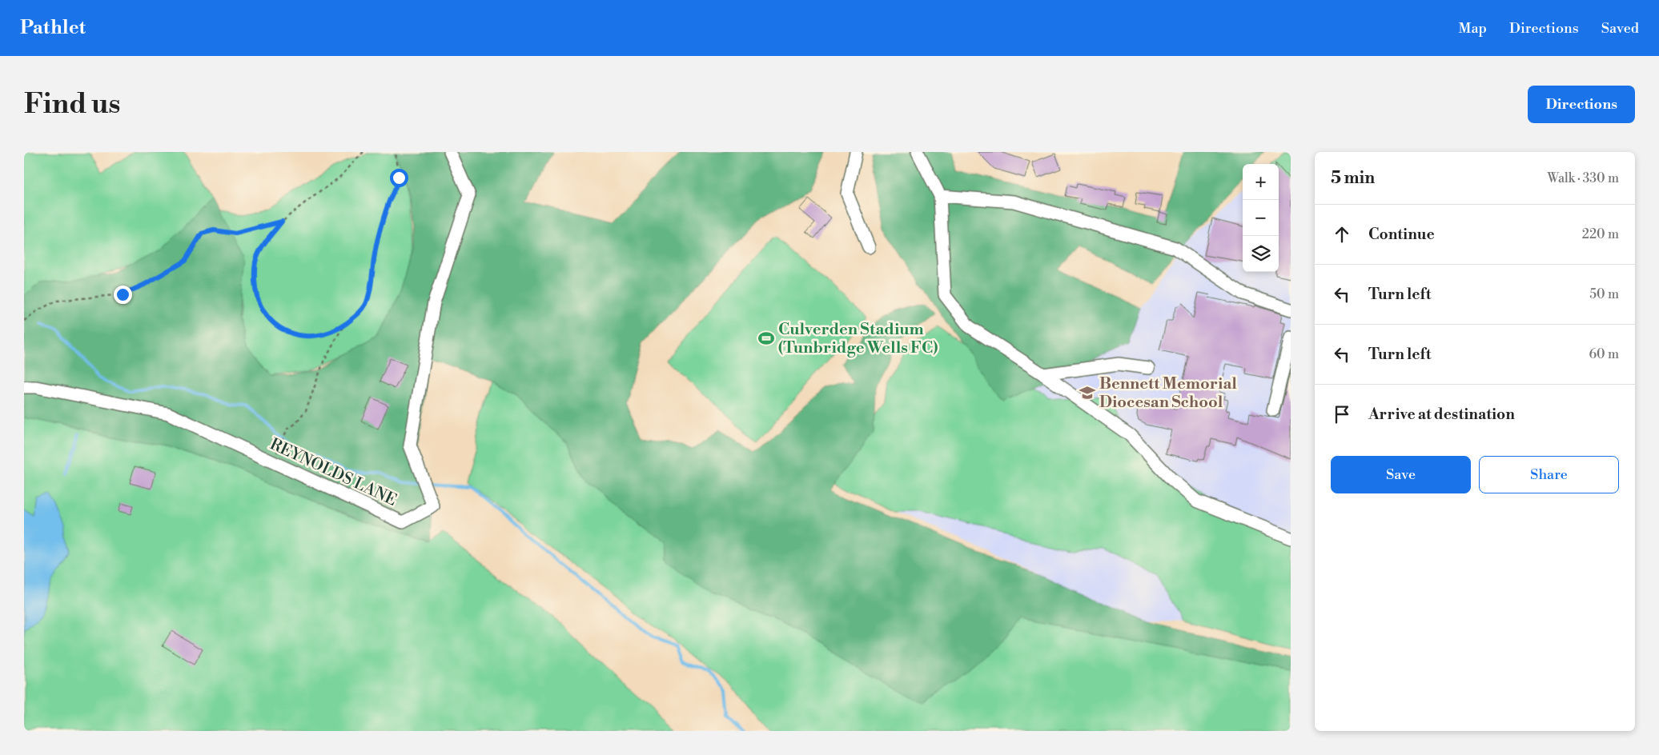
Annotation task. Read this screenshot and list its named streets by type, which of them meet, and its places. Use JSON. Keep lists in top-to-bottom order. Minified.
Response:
{"streets":{"street":["REYNOLDS LANE"]},"places":{"sports":["Culverden Stadium (Tunbridge Wells FC)"],"school or university":["Bennett Memorial Diocesan School"]},"page":{"header":"Pathlet","nav":["Map","Directions","Saved"],"buttons":["Directions",["Save","Share"]],"title":"Find us","heading":["5 min","Walk · 330 m"],"map_buttons":["+","−"],"list":[["Continue","220 m"],["Turn left","50 m"],["Turn left","60 m"],"Arrive at destination"]}}
